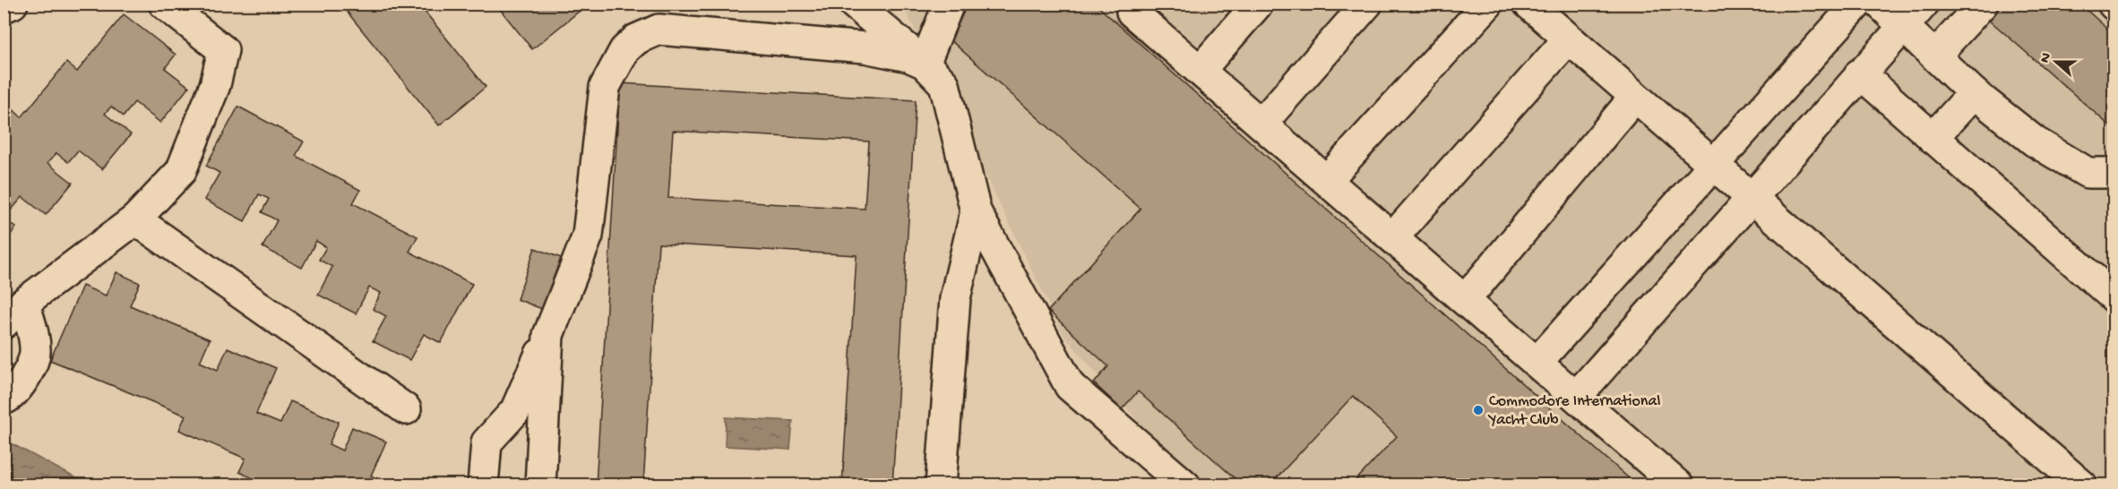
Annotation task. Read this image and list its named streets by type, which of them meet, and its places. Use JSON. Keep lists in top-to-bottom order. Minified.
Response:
{"places":["Commodore International Yacht Club"],"north":"left"}
